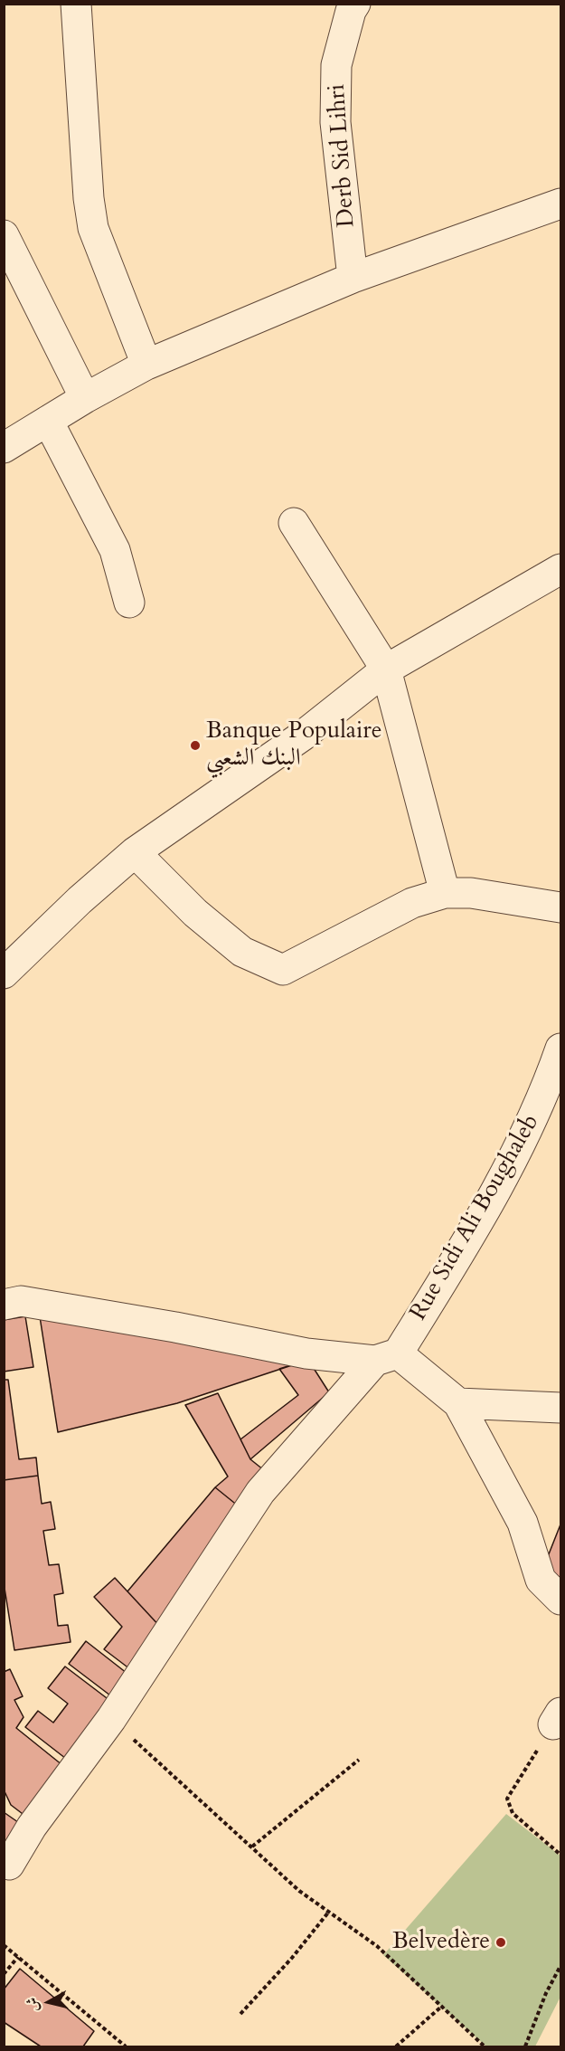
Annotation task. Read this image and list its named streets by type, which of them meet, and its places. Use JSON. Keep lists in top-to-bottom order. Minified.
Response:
{"streets":{"street":["Derb Sid Lihri","Rue Sidi Ali Boughaleb"]},"places":["Banque Populaire البنك الشعبي","Belvedère"],"north":"left"}
